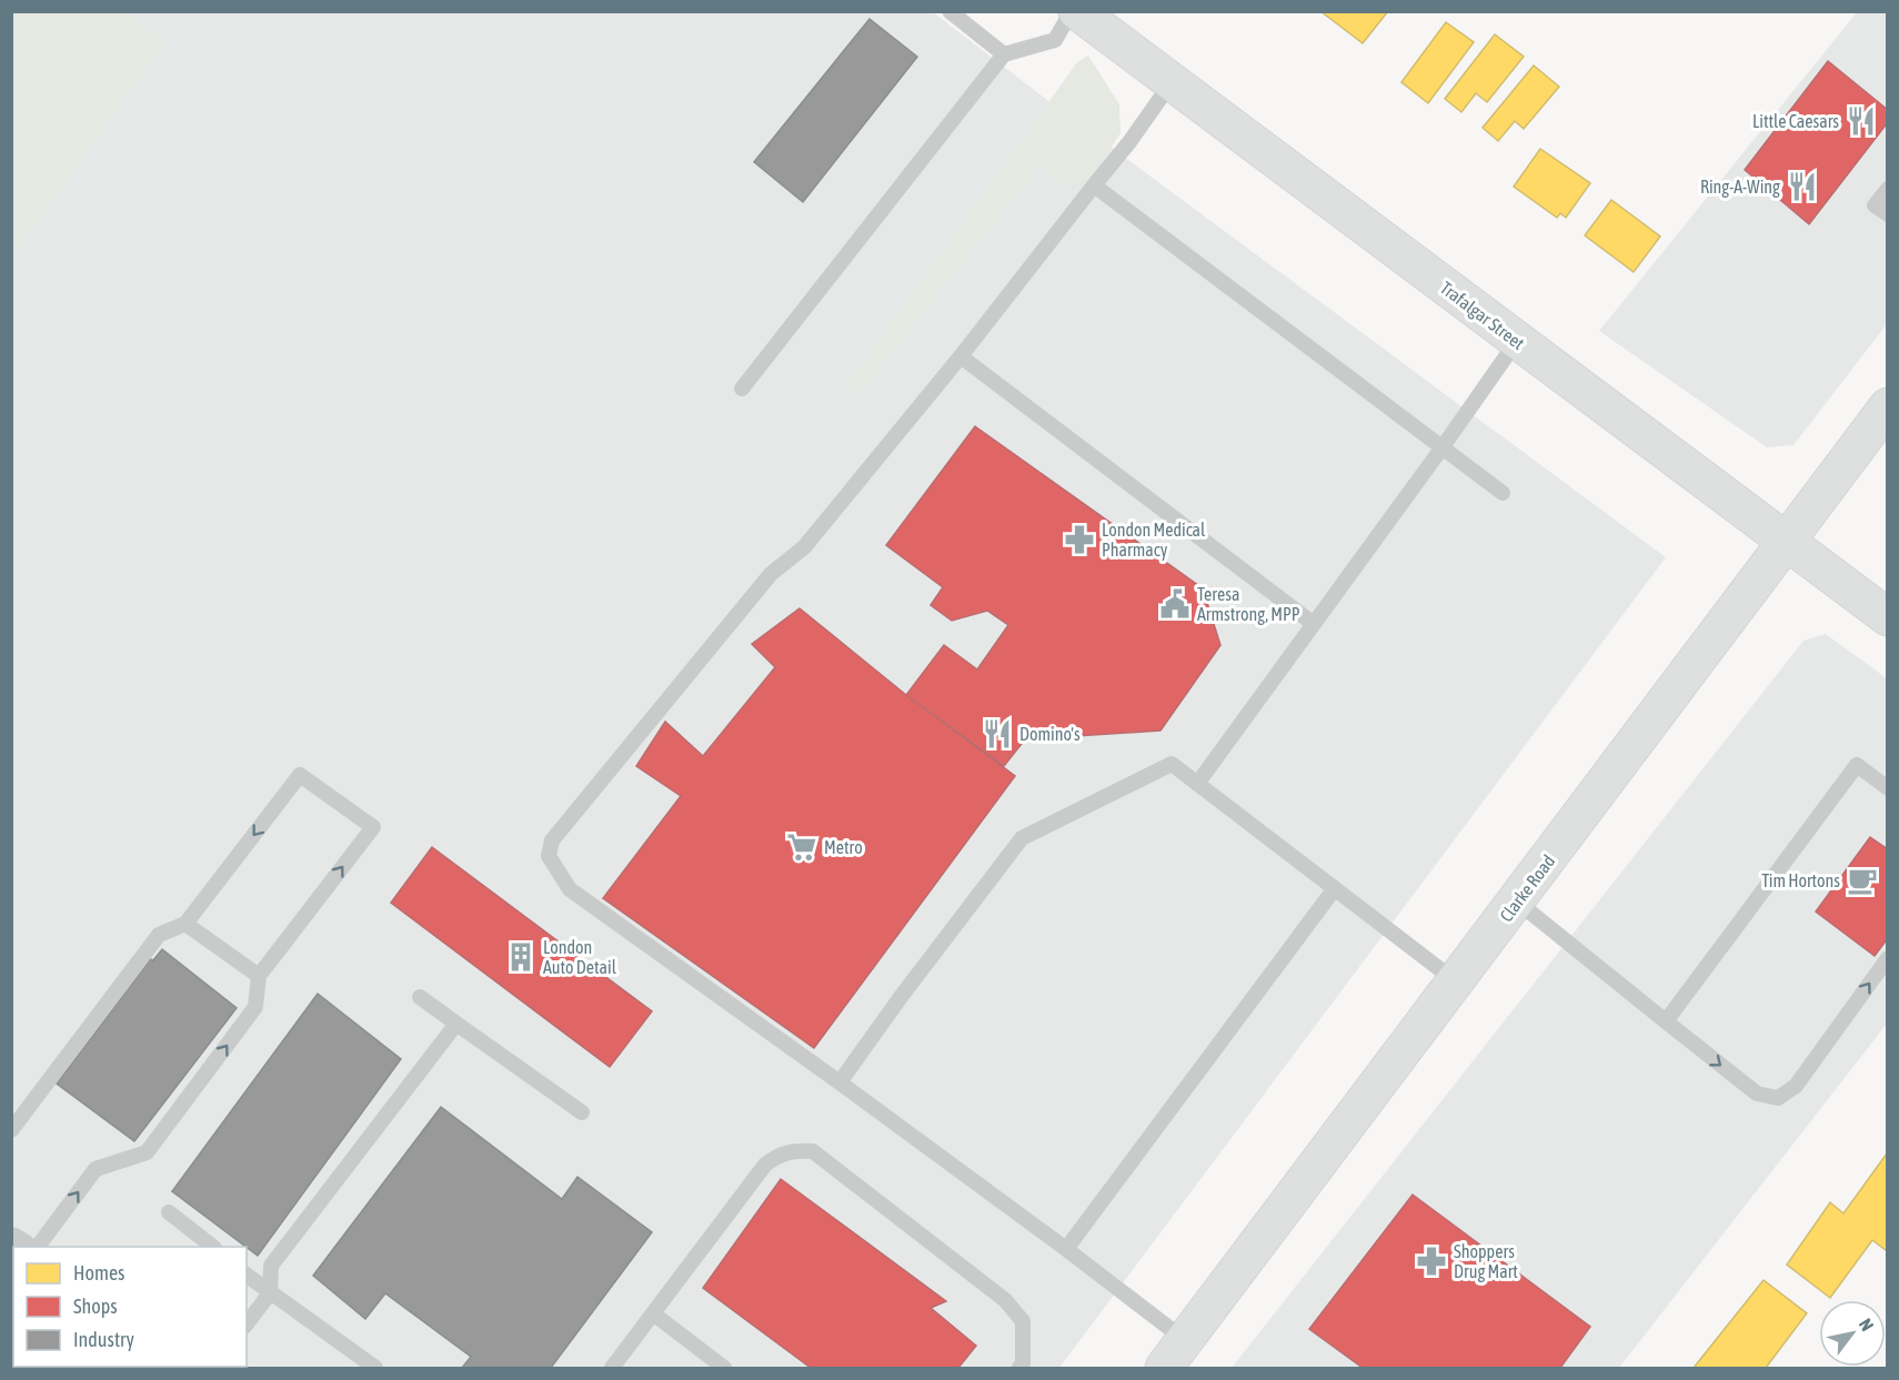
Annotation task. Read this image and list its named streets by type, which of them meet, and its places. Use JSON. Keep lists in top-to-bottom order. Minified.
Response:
{"streets":{"main road":["Trafalgar Street","Clarke Road"]},"crossings":[["Trafalgar Street","Clarke Road"]],"places":{"restaurant":["Little Caesars","Ring-A-Wing","Domino's"],"pharmacy":["London Medical Pharmacy","Shoppers Drug Mart"],"public building":["Teresa Armstrong, MPP"],"supermarket":["Metro"],"cafe":["Tim Hortons"],"building":["London Auto Detail"]},"legend":["Homes","Shops","Industry"],"north":"top right"}
